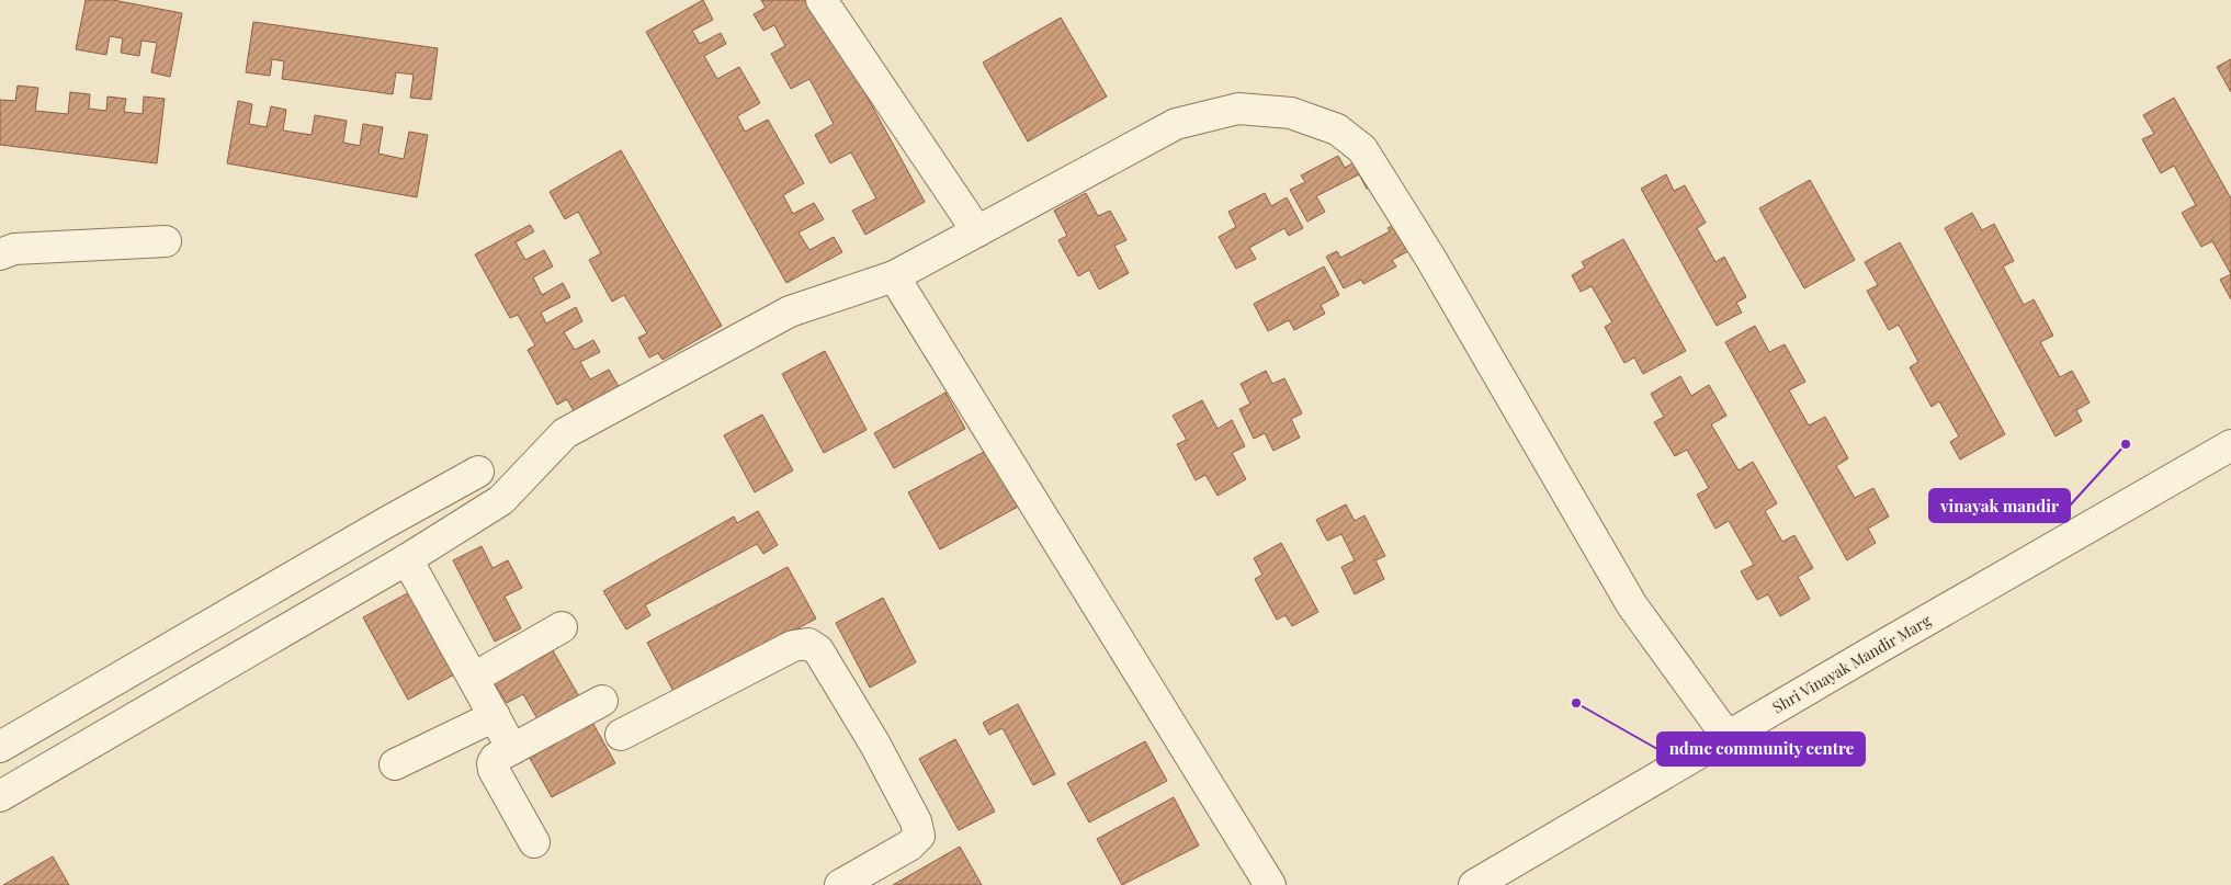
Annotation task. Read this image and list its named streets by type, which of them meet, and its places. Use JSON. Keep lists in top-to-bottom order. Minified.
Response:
{"streets":{"street":["Shri Vinayak Mandir Marg"]},"places":["vinayak mandir","ndmc community centre"]}
